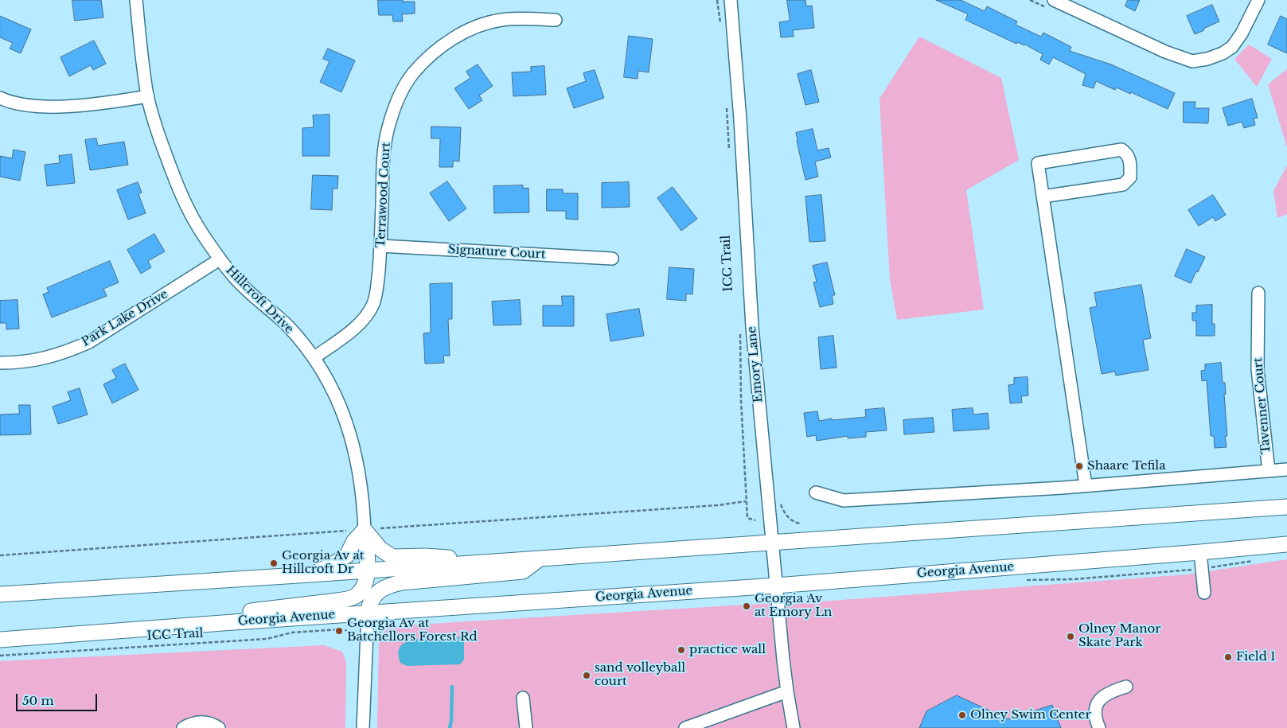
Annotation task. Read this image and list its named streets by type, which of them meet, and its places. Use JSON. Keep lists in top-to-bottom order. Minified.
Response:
{"streets":{"main road":["Georgia Avenue"],"street":["Terrawood Court","Signature Court","Hillcroft Drive","Park Lake Drive","Emory Lane","Tavenner Court"],"path":["ICC Trail"]},"crossings":[["Terrawood Court","Signature Court"],["Terrawood Court","Hillcroft Drive"],["Hillcroft Drive","Park Lake Drive"],["Emory Lane","Georgia Avenue"]],"places":["Shaare Tefila","Georgia Av at Hillcroft Dr","Georgia Av at Emory Ln","Georgia Av at Batchellors Forest Rd","Olney Manor Skate Park","practice wall","Field 1","sand volleyball court","Olney Swim Center"],"scale_bar":"50 m"}
